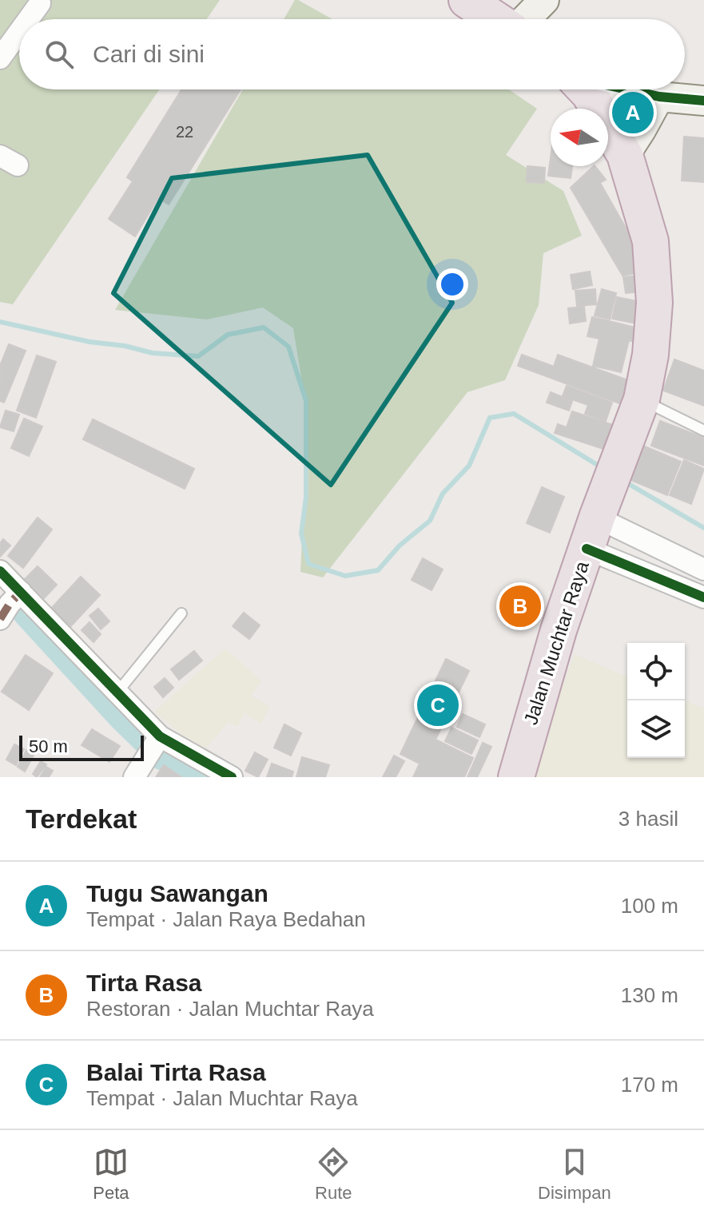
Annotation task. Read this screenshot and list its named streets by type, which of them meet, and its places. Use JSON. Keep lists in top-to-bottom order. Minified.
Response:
{"streets":{"highway":["Jalan Muchtar Raya"]},"house_numbers":["22"],"scale_bar":"50 m","north":"left","page":{"search":"Cari di sini","pins":["A","B","C"],"scale":"50 m","heading":["Terdekat","3 hasil"],"list":[{"mark":"A","name":"Tugu Sawangan","note":"Tempat · Jalan Raya Bedahan","value":"100 m"},{"mark":"B","name":"Tirta Rasa","note":"Restoran · Jalan Muchtar Raya","value":"130 m"},{"mark":"C","name":"Balai Tirta Rasa","note":"Tempat · Jalan Muchtar Raya","value":"170 m"}],"nav":["Peta","Rute","Disimpan"]}}
